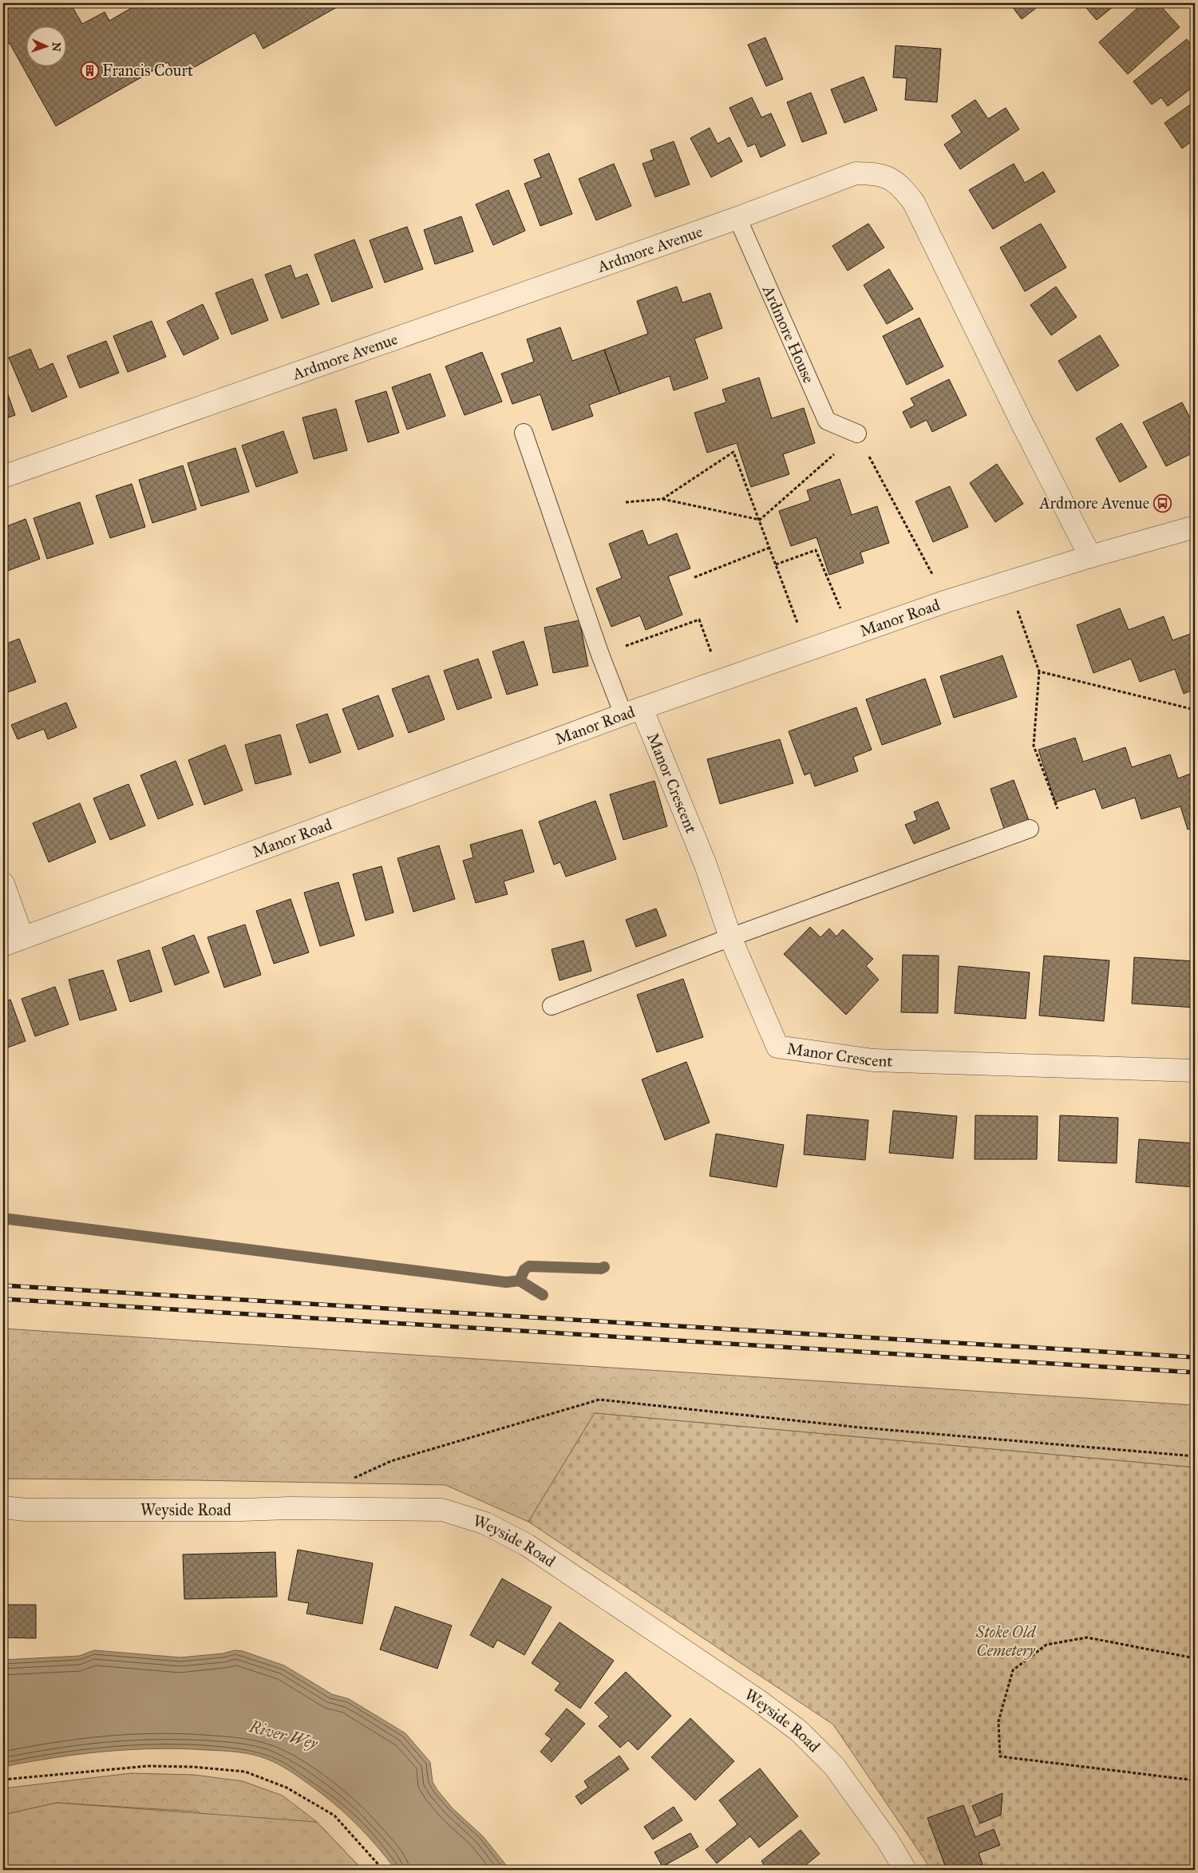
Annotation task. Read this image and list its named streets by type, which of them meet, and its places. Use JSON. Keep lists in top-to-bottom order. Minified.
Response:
{"streets":{"street":["Ardmore Avenue","Manor Road","Manor Crescent","Weyside Road"],"lane":["Ardmore House"]},"crossings":[["Ardmore Avenue","Ardmore House"],["Ardmore Avenue","Manor Road"],["Manor Road","Manor Crescent"]],"water":["River Wey"],"parks":["Stoke Old Cemetery"],"places":{"building":["Francis Court"],"bus stop":["Ardmore Avenue"]},"north":"right"}
